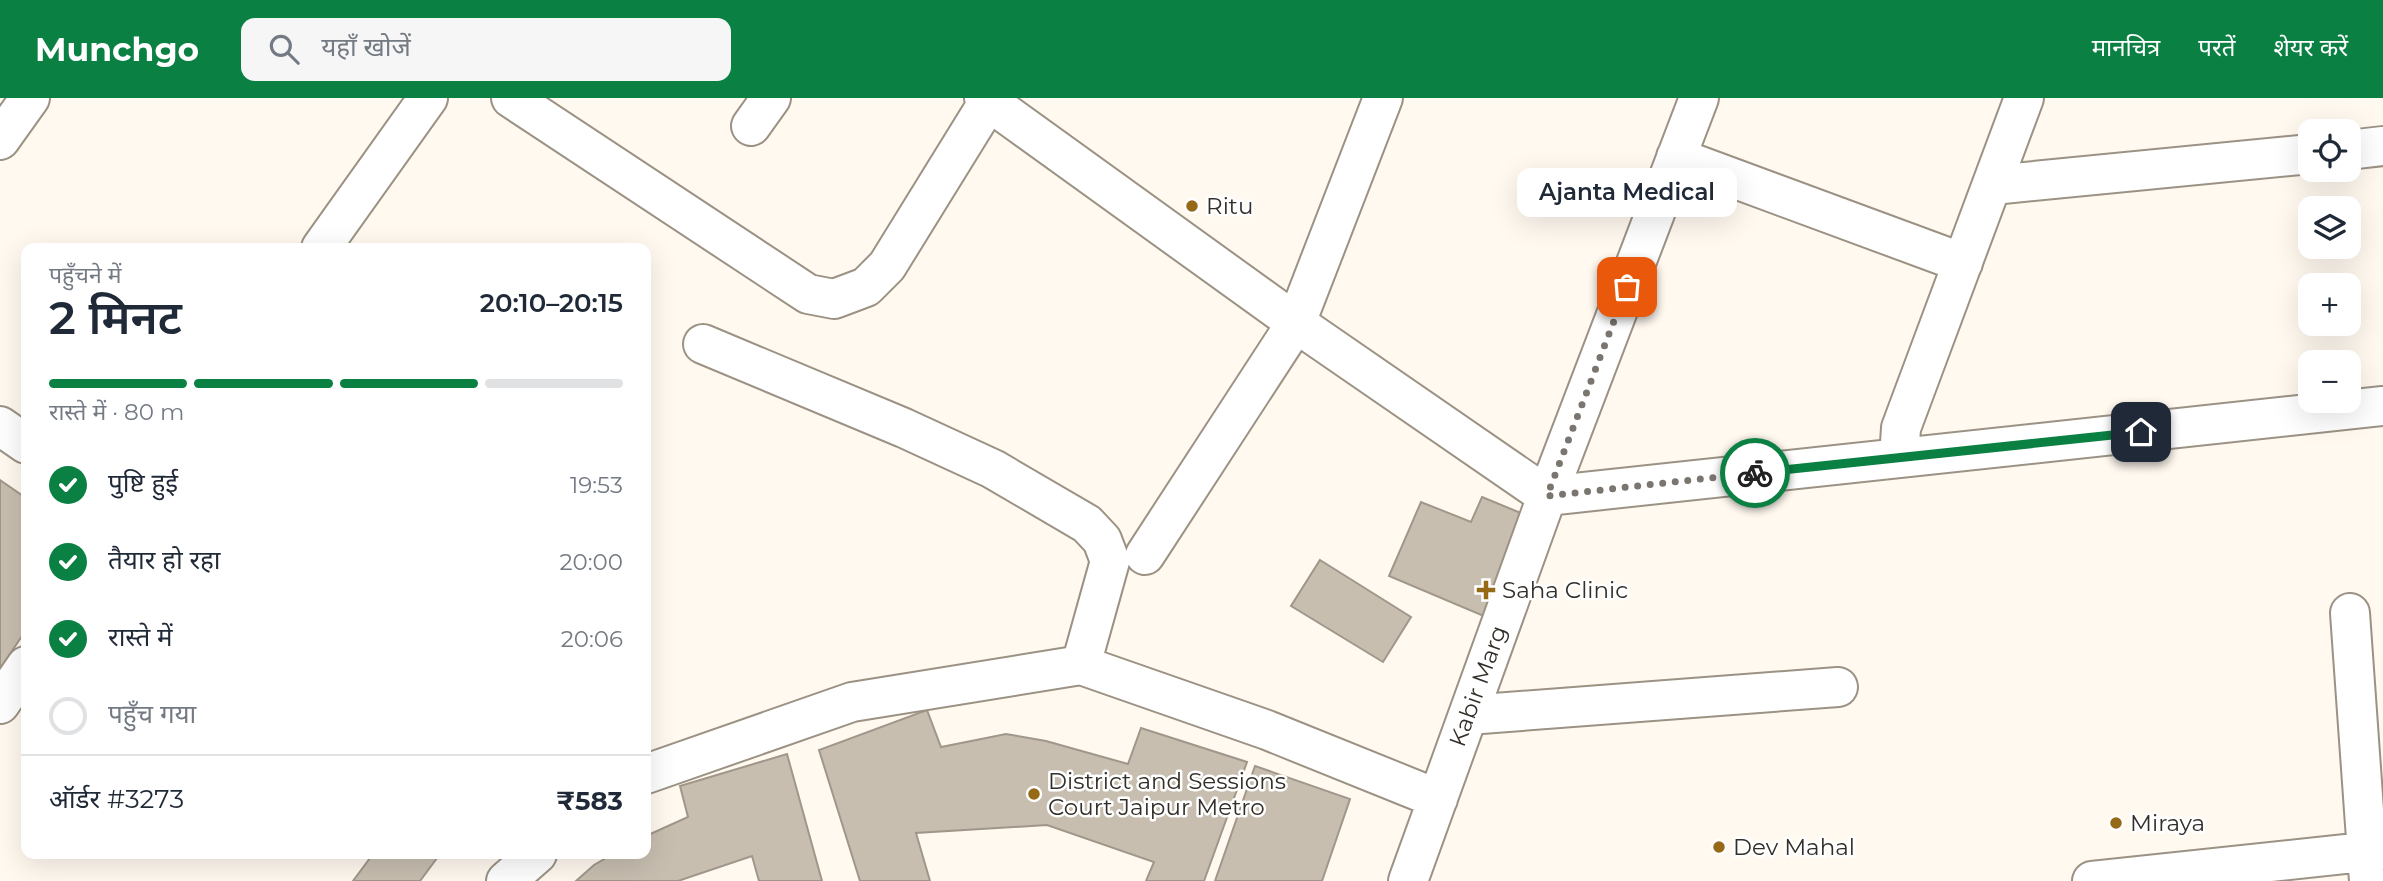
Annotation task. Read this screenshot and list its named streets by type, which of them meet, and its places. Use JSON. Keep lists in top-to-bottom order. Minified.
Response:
{"streets":{"street":["Kabir Marg"]},"places":{"other":["Ritu","Ajanta Medical","District and Sessions Court Jaipur Metro","Miraya","Dev Mahal"],"health":["Saha Clinic"]},"page":{"header":"Munchgo","search":"यहाँ खोजें","nav":["मानचित्र","परतें","शेयर करें"],"map_buttons":["+","−"],"bubble":"Ajanta Medical","heading":["2 मिनट","पहुँचने में","20:10–20:15"],"panel":["ऑर्डर #3273","₹583"],"bar":"रास्ते में · 80 m","list":[["पुष्टि हुई","19:53"],["तैयार हो रहा","20:00"],["रास्ते में","20:06"],"पहुँच गया"]}}
